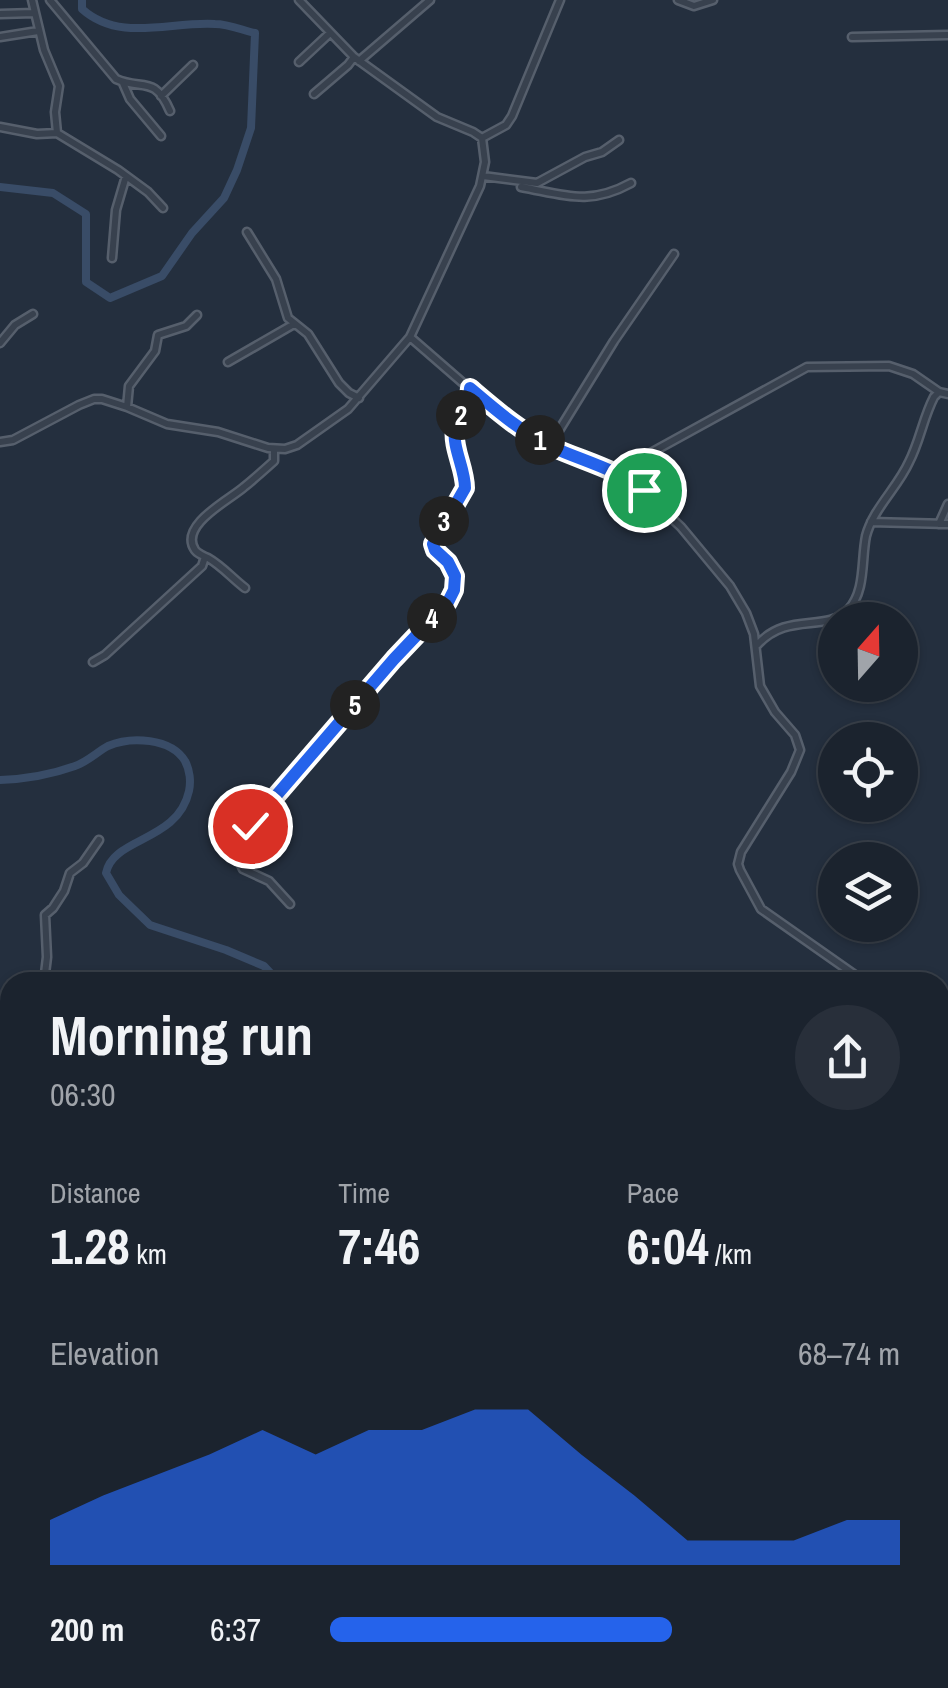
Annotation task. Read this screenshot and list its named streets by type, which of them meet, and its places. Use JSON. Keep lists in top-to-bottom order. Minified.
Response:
{"north":"top","page":{"pins":["2","1","3","4","5"],"heading":["Morning run","06:30"],"stats":[["Distance","1.28 km"],["Time","7:46"],["Pace","6:04 /km"]],"chart":["Elevation","68–74 m"],"list":[{"name":"200 m","note":"6:37"}]}}
